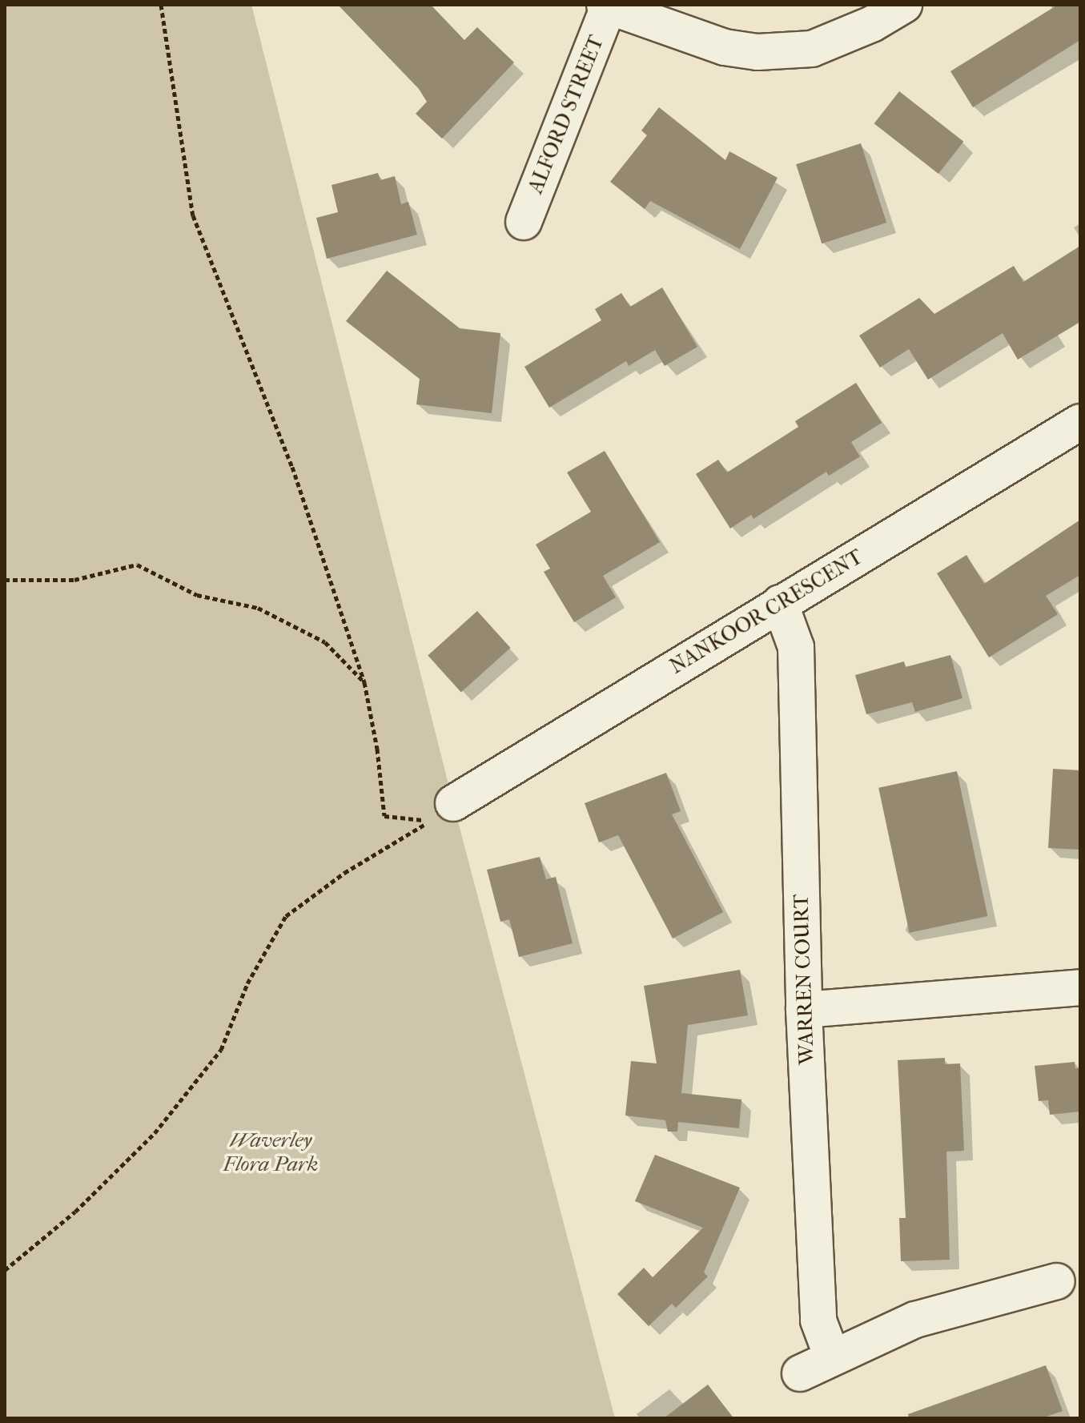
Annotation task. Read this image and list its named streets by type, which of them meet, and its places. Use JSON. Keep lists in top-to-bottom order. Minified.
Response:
{"streets":{"street":["ALFORD STREET","NANKOOR CRESCENT","WARREN COURT"]},"crossings":[["NANKOOR CRESCENT","WARREN COURT"]],"parks":["Waverley Flora Park"]}
